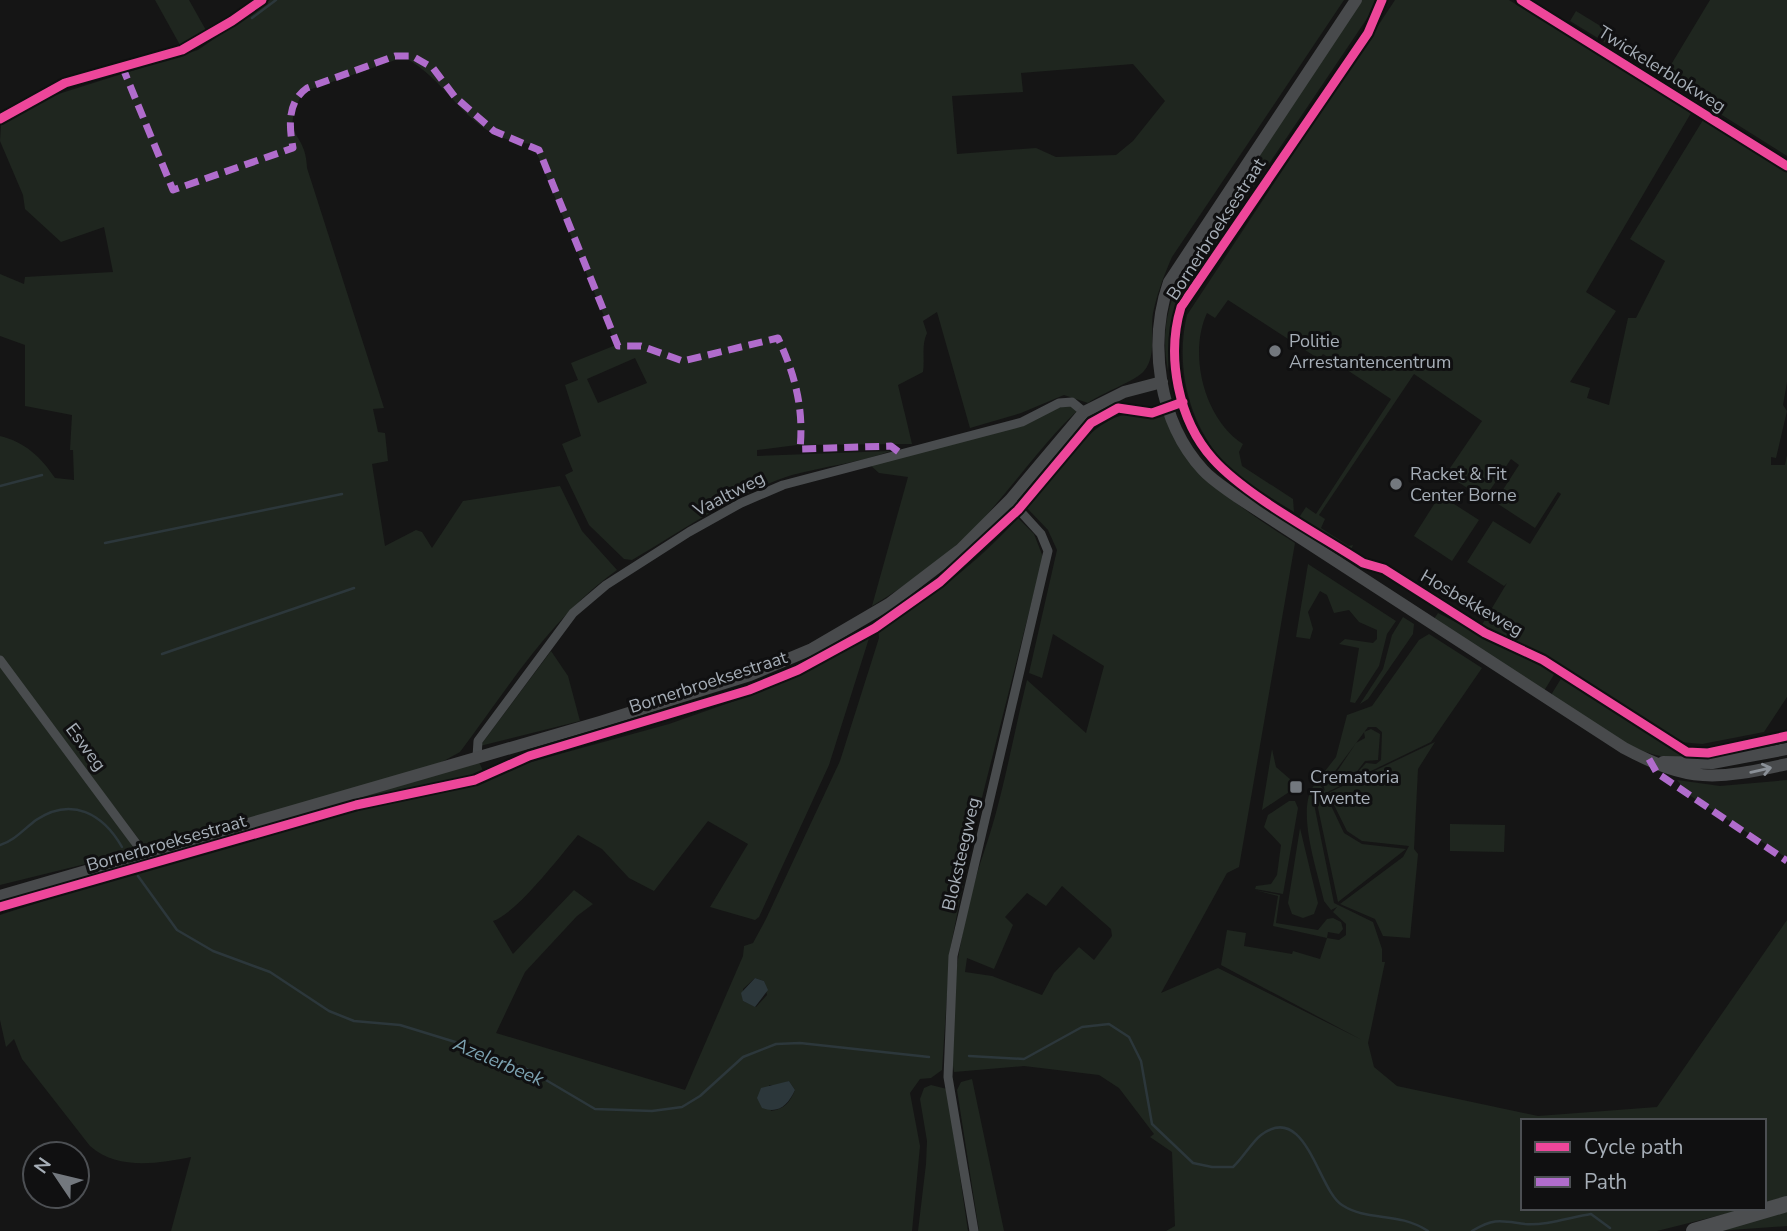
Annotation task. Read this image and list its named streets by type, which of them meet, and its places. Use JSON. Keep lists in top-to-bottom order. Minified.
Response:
{"streets":{"main road":["Bornerbroeksestraat","Hosbekkeweg"],"street":["Twickelerblokweg","Vaaltweg","Esweg","Bloksteegweg"]},"crossings":[["Bornerbroeksestraat","Vaaltweg"],["Bornerbroeksestraat","Hosbekkeweg"],["Bornerbroeksestraat","Esweg"],["Bornerbroeksestraat","Bloksteegweg"]],"water":["Azelerbeek"],"places":{"other":["Politie Arrestantencentrum","Racket & Fit Center Borne"],"transit":["Crematoria Twente"]},"legend":["Cycle path","Path"],"north":"top left"}
